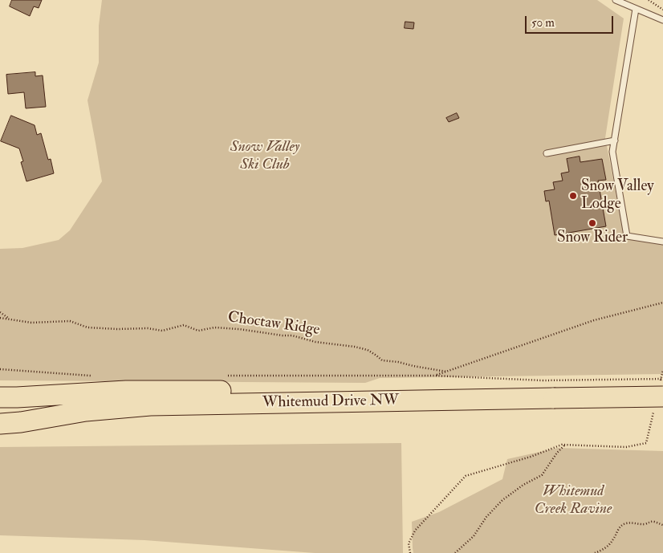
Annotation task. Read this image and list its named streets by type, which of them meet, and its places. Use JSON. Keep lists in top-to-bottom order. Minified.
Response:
{"streets":{"highway":["Whitemud Drive NW"],"path":["Choctaw Ridge"]},"parks":["Snow Valley Ski Club","Whitemud Creek Ravine"],"places":["Snow Valley Lodge","Snow Rider"],"scale_bar":"50 m"}
